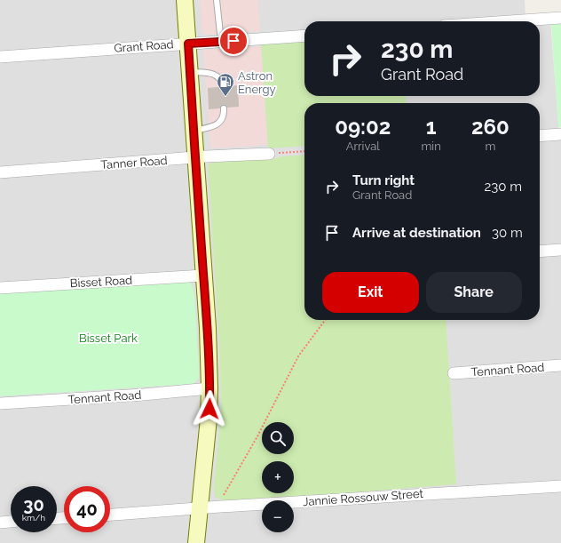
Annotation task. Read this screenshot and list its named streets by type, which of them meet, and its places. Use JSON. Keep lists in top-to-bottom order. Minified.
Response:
{"streets":{"street":["Grant Road","Tanner Road","Bisset Road","Tennant Road","Jannie Rossouw Street"]},"parks":["Bisset Park"],"places":{"fuel station":["Astron Energy"]},"page":{"turn":["230 m","Grant Road"],"eta":["09:02","Arrival","1","min","260","m"],"list":[{"name":"Turn right","note":"Grant Road","value":"230 m"},{"name":"Arrive at destination","value":"30 m"}],"buttons":["Exit","Share"],"map_buttons":["+","−"],"speed":"30 km/h","limit":"40"}}
